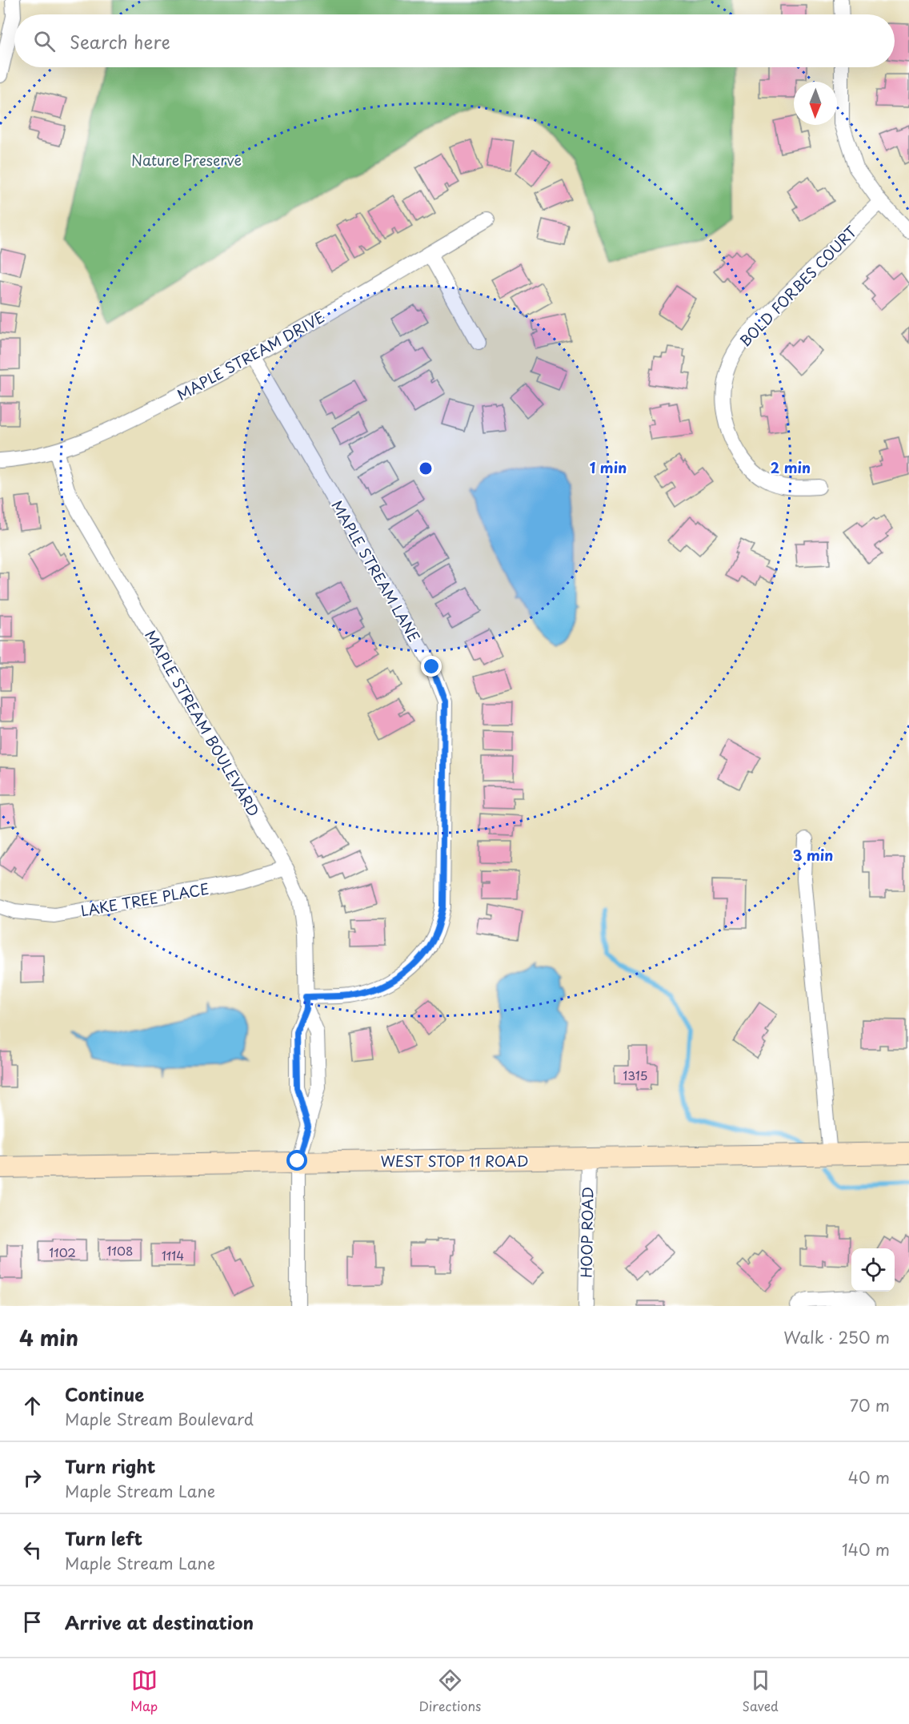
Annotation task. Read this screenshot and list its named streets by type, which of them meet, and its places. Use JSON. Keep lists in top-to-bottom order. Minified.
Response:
{"streets":{"main road":["WEST STOP 11 ROAD"],"street":["BOLD FORBES COURT","MAPLE STREAM DRIVE","MAPLE STREAM LANE","MAPLE STREAM BOULEVARD","LAKE TREE PLACE","HOOP ROAD"]},"crossings":[["MAPLE STREAM DRIVE","MAPLE STREAM LANE"],["MAPLE STREAM DRIVE","MAPLE STREAM BOULEVARD"],["MAPLE STREAM LANE","MAPLE STREAM BOULEVARD"],["MAPLE STREAM BOULEVARD","LAKE TREE PLACE"],["MAPLE STREAM BOULEVARD","WEST STOP 11 ROAD"],["WEST STOP 11 ROAD","HOOP ROAD"]],"parks":["Nature Preserve"],"house_numbers":["1315","1108","1102","1114"],"north":"bottom","page":{"search":"Search here","heading":["4 min","Walk · 250 m"],"list":[["Continue","Maple Stream Boulevard","70 m"],["Turn right","Maple Stream Lane","40 m"],["Turn left","Maple Stream Lane","140 m"],"Arrive at destination"],"nav":["Map","Directions","Saved"]},"rings":["1 min","2 min","3 min"]}
